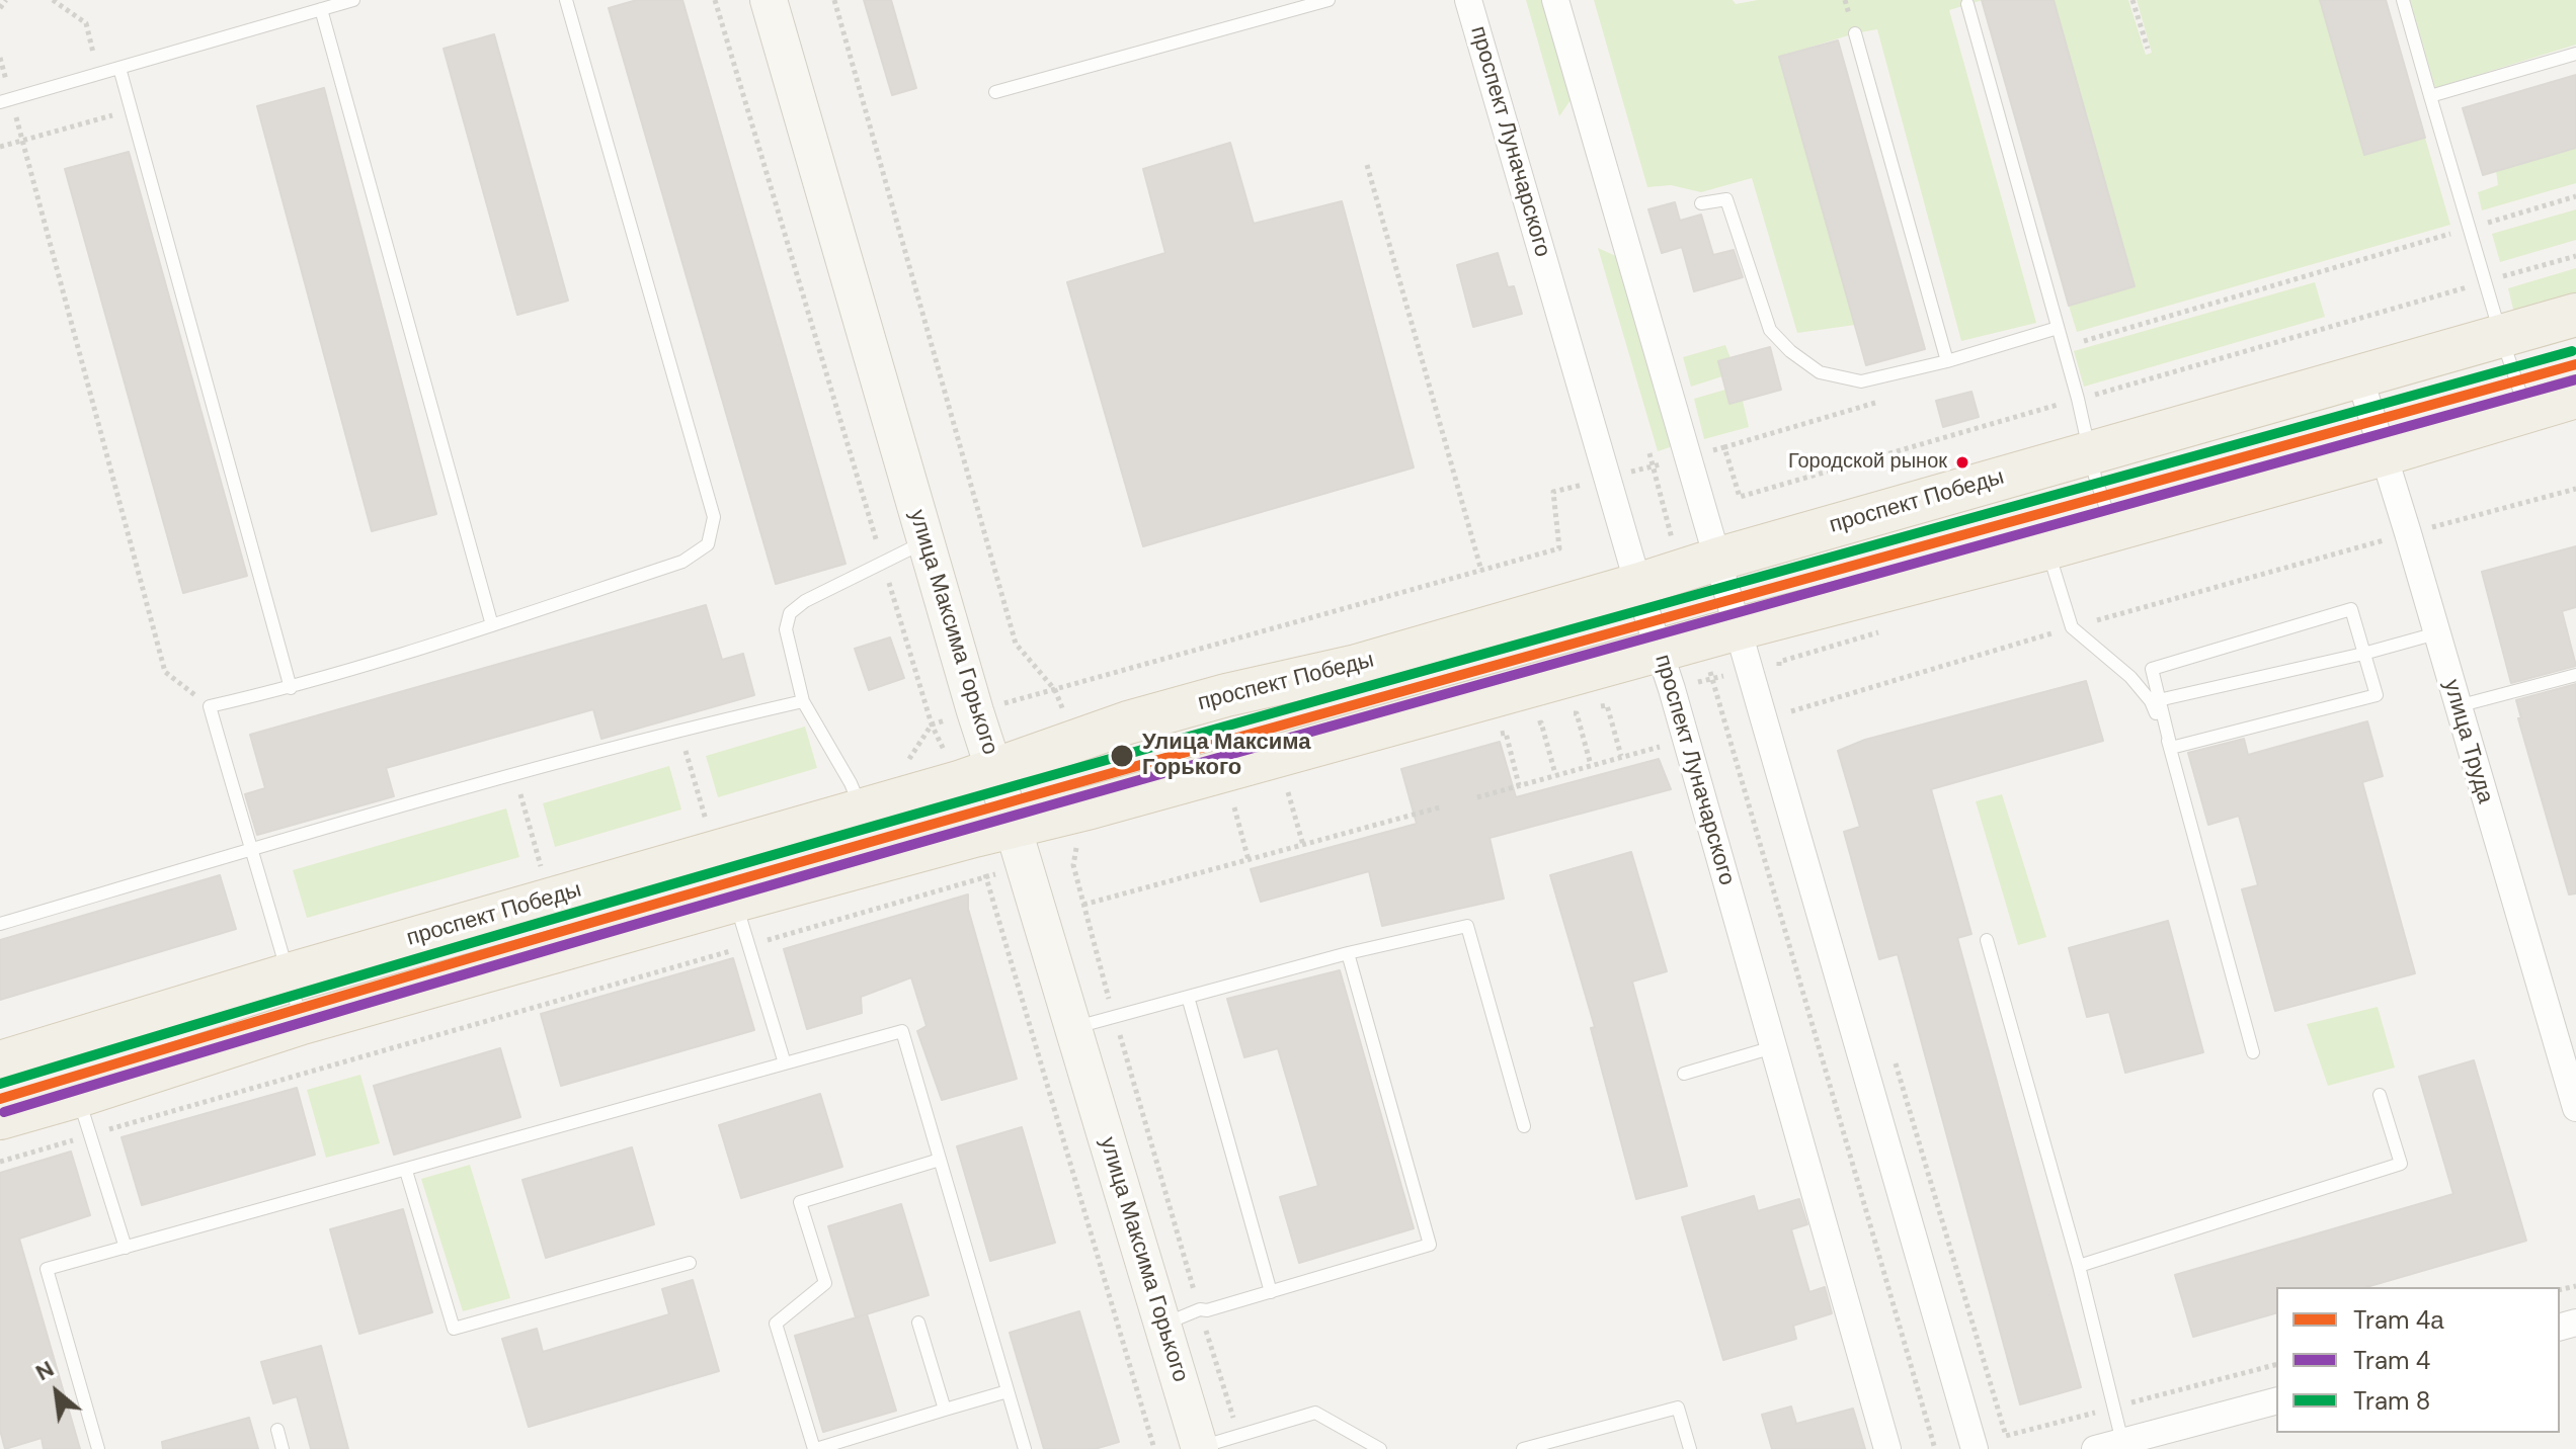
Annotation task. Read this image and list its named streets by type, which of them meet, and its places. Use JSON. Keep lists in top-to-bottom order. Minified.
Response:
{"streets":{"main road":["проспект Победы"],"street":["проспект Луначарского","улица Максима Горького","улица Труда"]},"crossings":[["проспект Луначарского","проспект Победы"],["проспект Победы","улица Максима Горького"],["проспект Победы","улица Труда"]],"places":["Городской рынок","Улица Максима Горького"],"lines":["tram line 8","tram line 4а","tram line 4"],"legend":["Tram 4а","Tram 4","Tram 8"],"north":"top left"}
